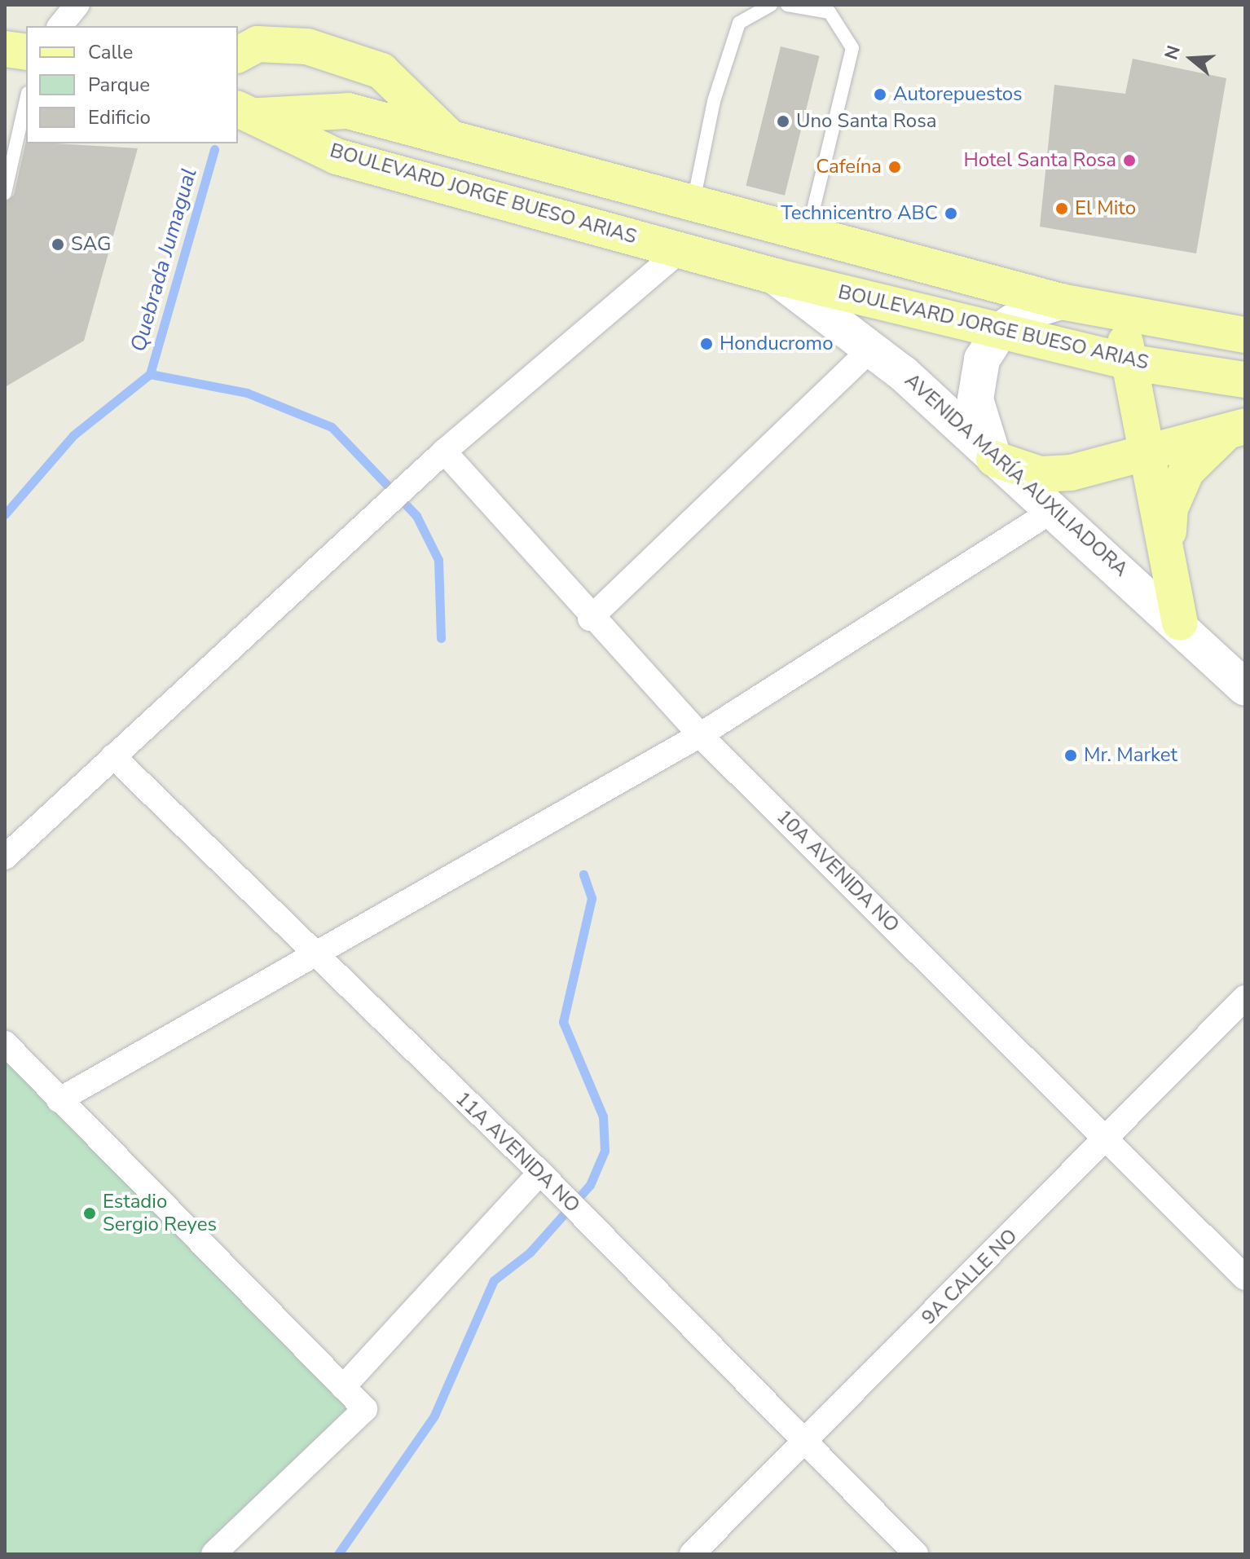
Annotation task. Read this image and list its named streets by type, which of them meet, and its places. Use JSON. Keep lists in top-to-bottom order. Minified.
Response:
{"streets":{"main road":["BOULEVARD JORGE BUESO ARIAS"],"street":["AVENIDA MARÍA AUXILIADORA","10A AVENIDA NO","11A AVENIDA NO","9A CALLE NO"]},"crossings":[["BOULEVARD JORGE BUESO ARIAS","AVENIDA MARÍA AUXILIADORA"],["10A AVENIDA NO","9A CALLE NO"],["11A AVENIDA NO","9A CALLE NO"]],"water":["Quebrada Jumagual"],"places":["Autorepuestos","Uno Santa Rosa","Hotel Santa Rosa","Cafeína","El Mito","Technicentro ABC","SAG","Honducromo","Mr. Market","Estadio Sergio Reyes"],"legend":["Calle","Parque","Edificio"],"north":"left"}
